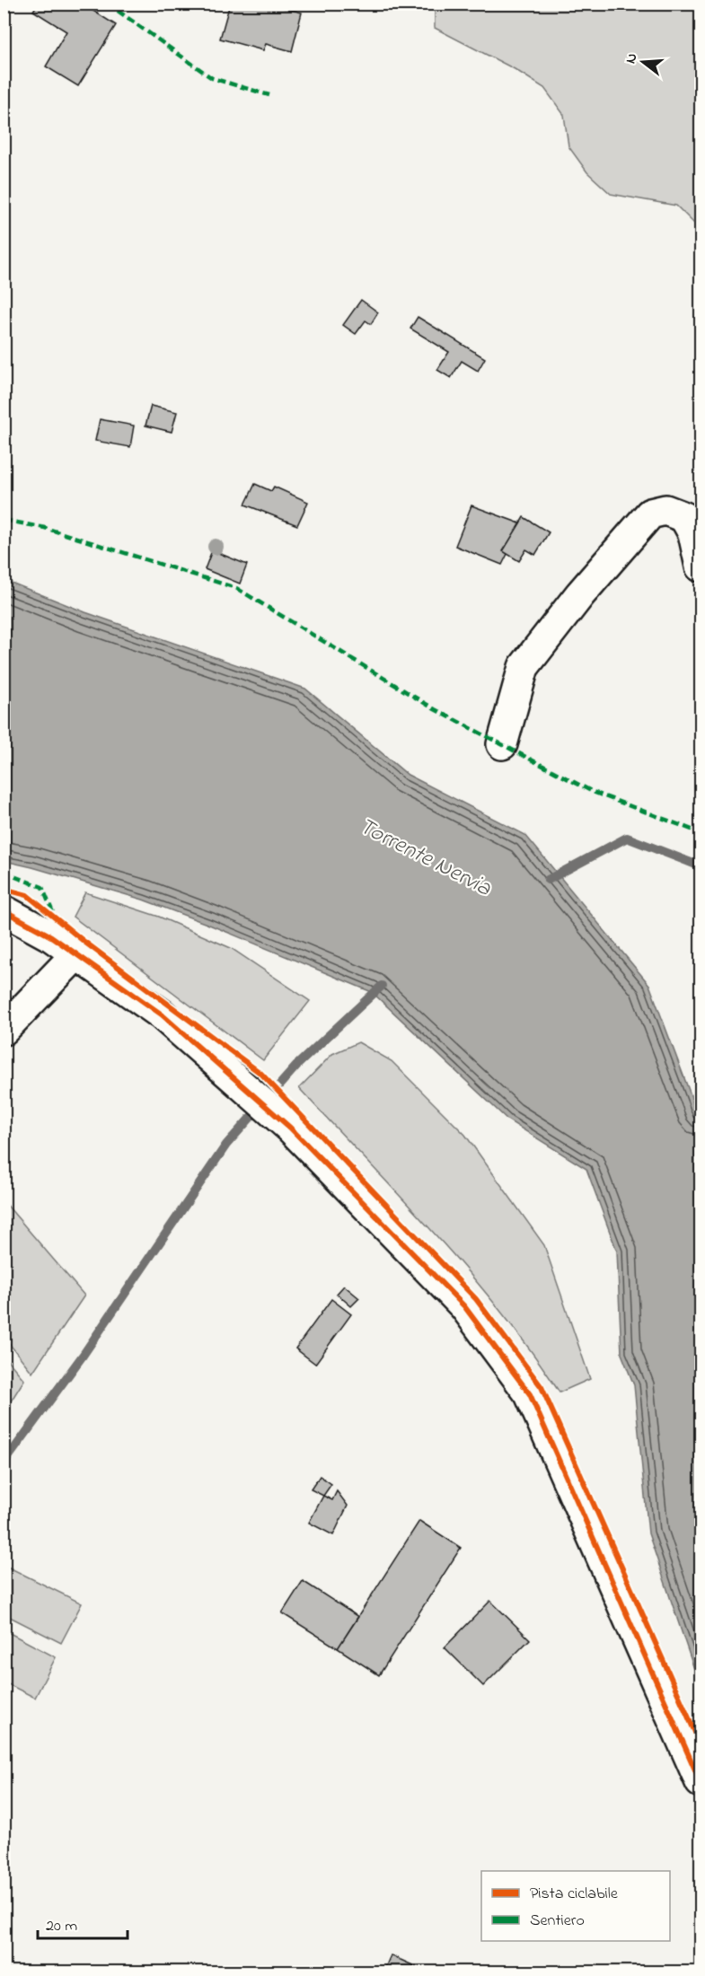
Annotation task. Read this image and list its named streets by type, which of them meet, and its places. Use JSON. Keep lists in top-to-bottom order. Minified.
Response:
{"water":["Torrente Nervia"],"legend":["Pista ciclabile","Sentiero"],"scale_bar":"20 m","north":"left"}
